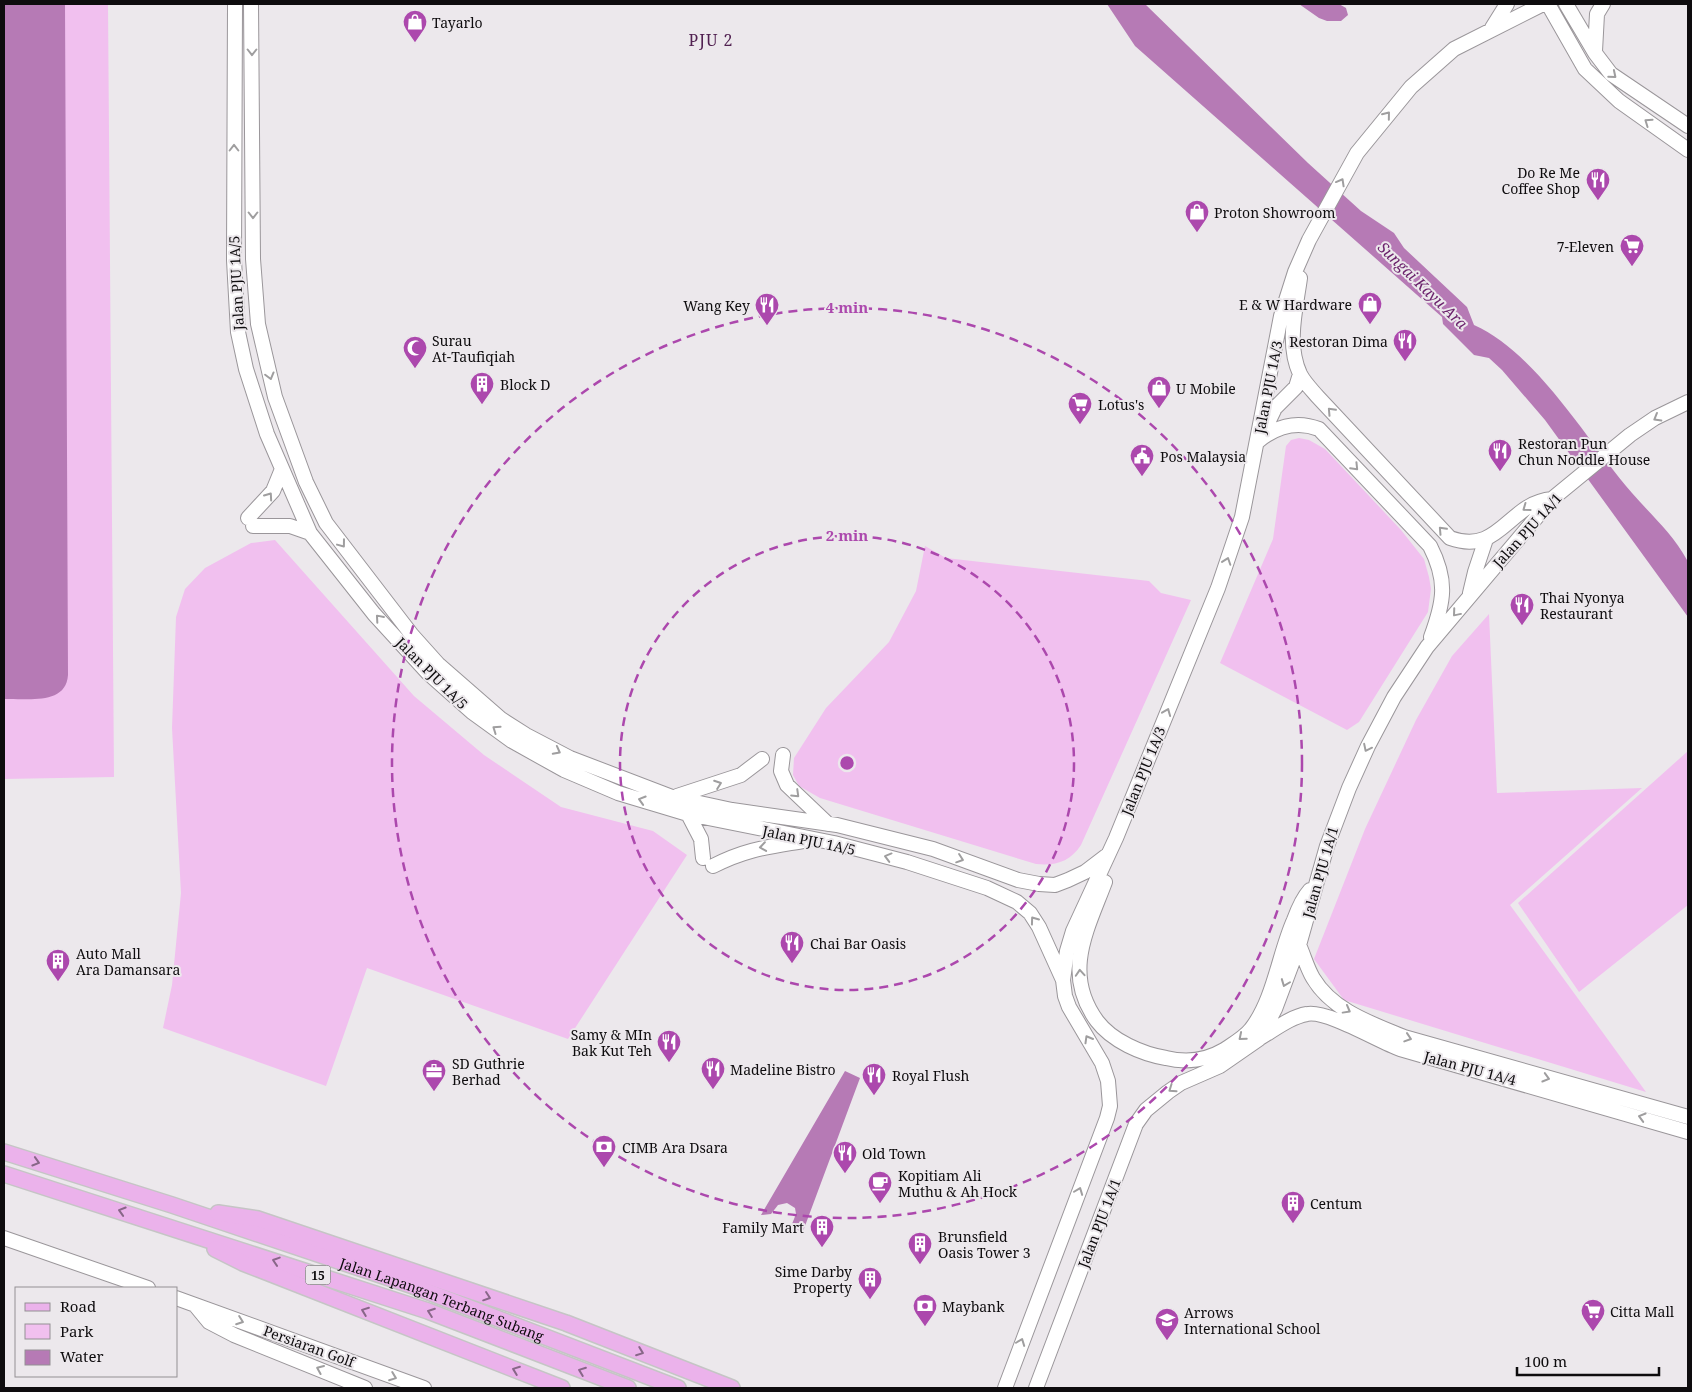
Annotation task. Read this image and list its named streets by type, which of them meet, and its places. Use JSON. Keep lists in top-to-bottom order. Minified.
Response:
{"streets":{"main road":["15","Jalan Lapangan Terbang Subang"],"street":["Jalan PJU 1A/5","Jalan PJU 1A/3","Jalan PJU 1A/1","Jalan PJU 1A/4","Persiaran Golf"]},"crossings":[["Jalan PJU 1A/5","Jalan PJU 1A/3"],["Jalan PJU 1A/1","Jalan PJU 1A/4"]],"one_way":["Jalan PJU 1A/3","Jalan PJU 1A/1"],"districts":["PJU 2"],"water":["Sungai Kayu Ara"],"places":{"shop":["Tayarlo","Proton Showroom","E & W Hardware","U Mobile"],"restaurant":["Do Re Me Coffee Shop","Wang Key","Restoran Dima","Restoran Pun Chun Noddle House","Thai Nyonya Restaurant","Chai Bar Oasis","Samy & MIn Bak Kut Teh","Madeline Bistro","Royal Flush","Old Town"],"supermarket":["7-Eleven","Lotus's","Citta Mall"],"mosque":["Surau At-Taufiqiah"],"building":["Block D","Auto Mall Ara Damansara","Centum","Family Mart","Brunsfield Oasis Tower 3","Sime Darby Property"],"public building":["Pos Malaysia"],"office":["SD Guthrie Berhad"],"bank":["CIMB Ara Dsara","Maybank"],"cafe":["Kopitiam Ali Muthu & Ah Hock"],"school or university":["Arrows International School"]},"legend":["Road","Park","Water"],"scale_bar":"100 m","rings":["4 min","2 min"]}
